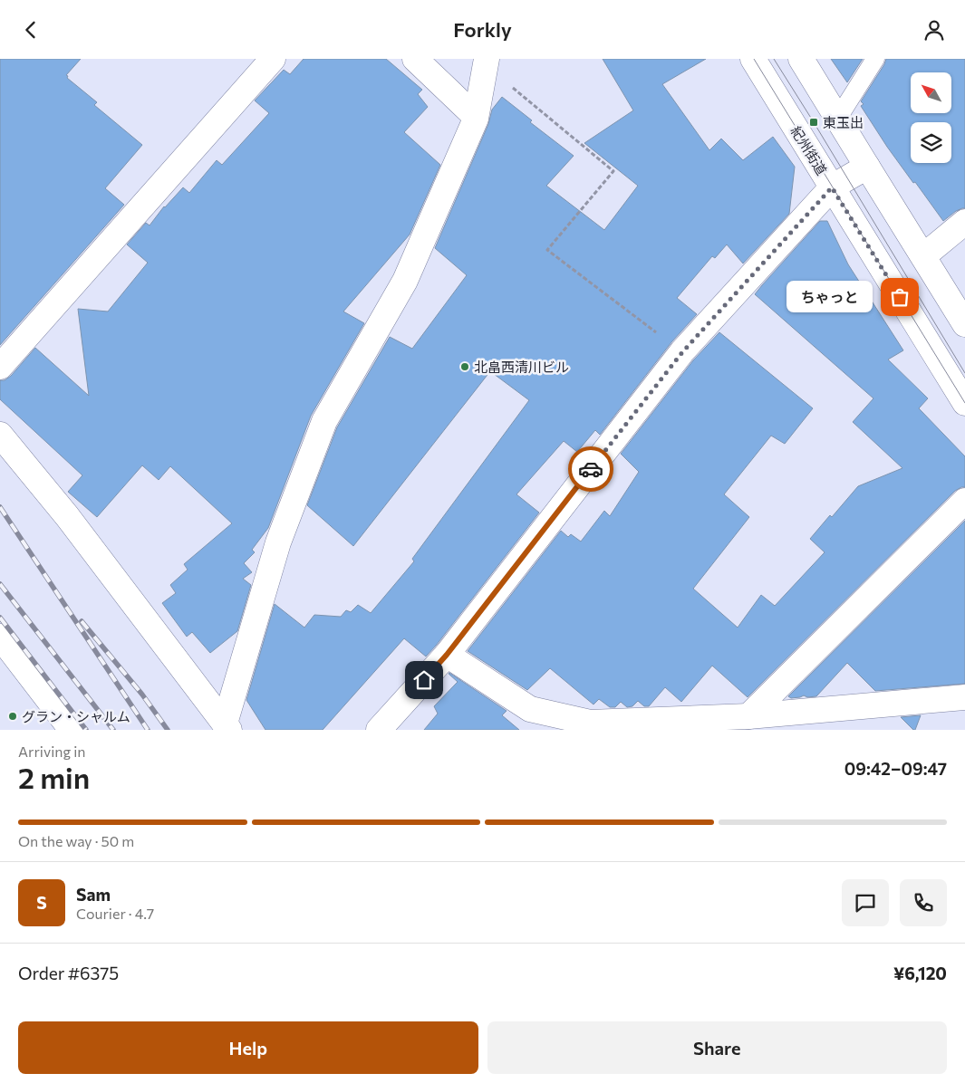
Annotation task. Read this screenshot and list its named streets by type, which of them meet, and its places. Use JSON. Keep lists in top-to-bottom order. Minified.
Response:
{"streets":{"street":["紀州街道"]},"places":{"transit":["東玉出"],"other":["ちゃっと","北畠西清川ビル","グラン・シャルム"]},"north":"top left","page":{"header":"Forkly","bubble":"ちゃっと","heading":["2 min","Arriving in","09:42–09:47"],"panel":["Sam","Courier · 4.7","Order #6375","¥6,120"],"bar":"On the way · 50 m","round":"S","buttons":["Help","Share"]}}
